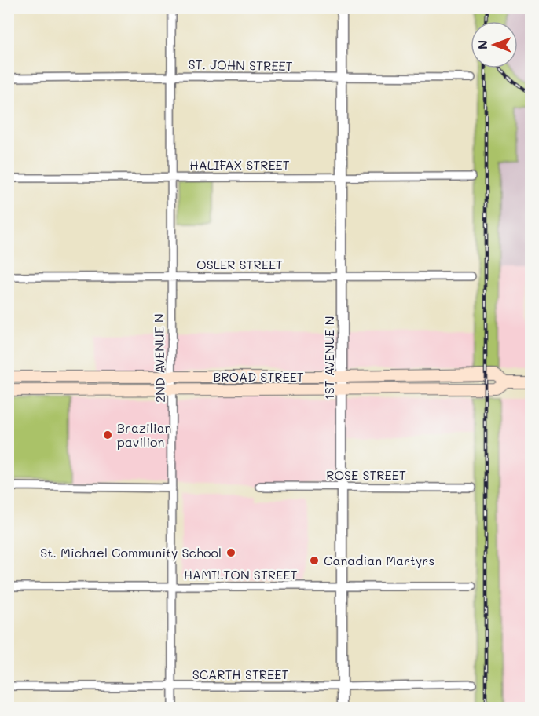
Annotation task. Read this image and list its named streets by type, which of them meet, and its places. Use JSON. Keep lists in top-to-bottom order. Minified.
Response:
{"streets":{"main road":["BROAD STREET"],"street":["ST. JOHN STREET","HALIFAX STREET","OSLER STREET","2ND AVENUE N","1ST AVENUE N","ROSE STREET","HAMILTON STREET","SCARTH STREET"]},"crossings":[["ST. JOHN STREET","2ND AVENUE N"],["ST. JOHN STREET","1ST AVENUE N"],["HALIFAX STREET","2ND AVENUE N"],["HALIFAX STREET","1ST AVENUE N"],["OSLER STREET","2ND AVENUE N"],["OSLER STREET","1ST AVENUE N"],["2ND AVENUE N","BROAD STREET"],["2ND AVENUE N","HAMILTON STREET"],["2ND AVENUE N","SCARTH STREET"],["1ST AVENUE N","BROAD STREET"],["1ST AVENUE N","ROSE STREET"],["1ST AVENUE N","HAMILTON STREET"],["1ST AVENUE N","SCARTH STREET"]],"places":["Brazilian pavilion","St. Michael Community School","Canadian Martyrs"],"north":"left"}
